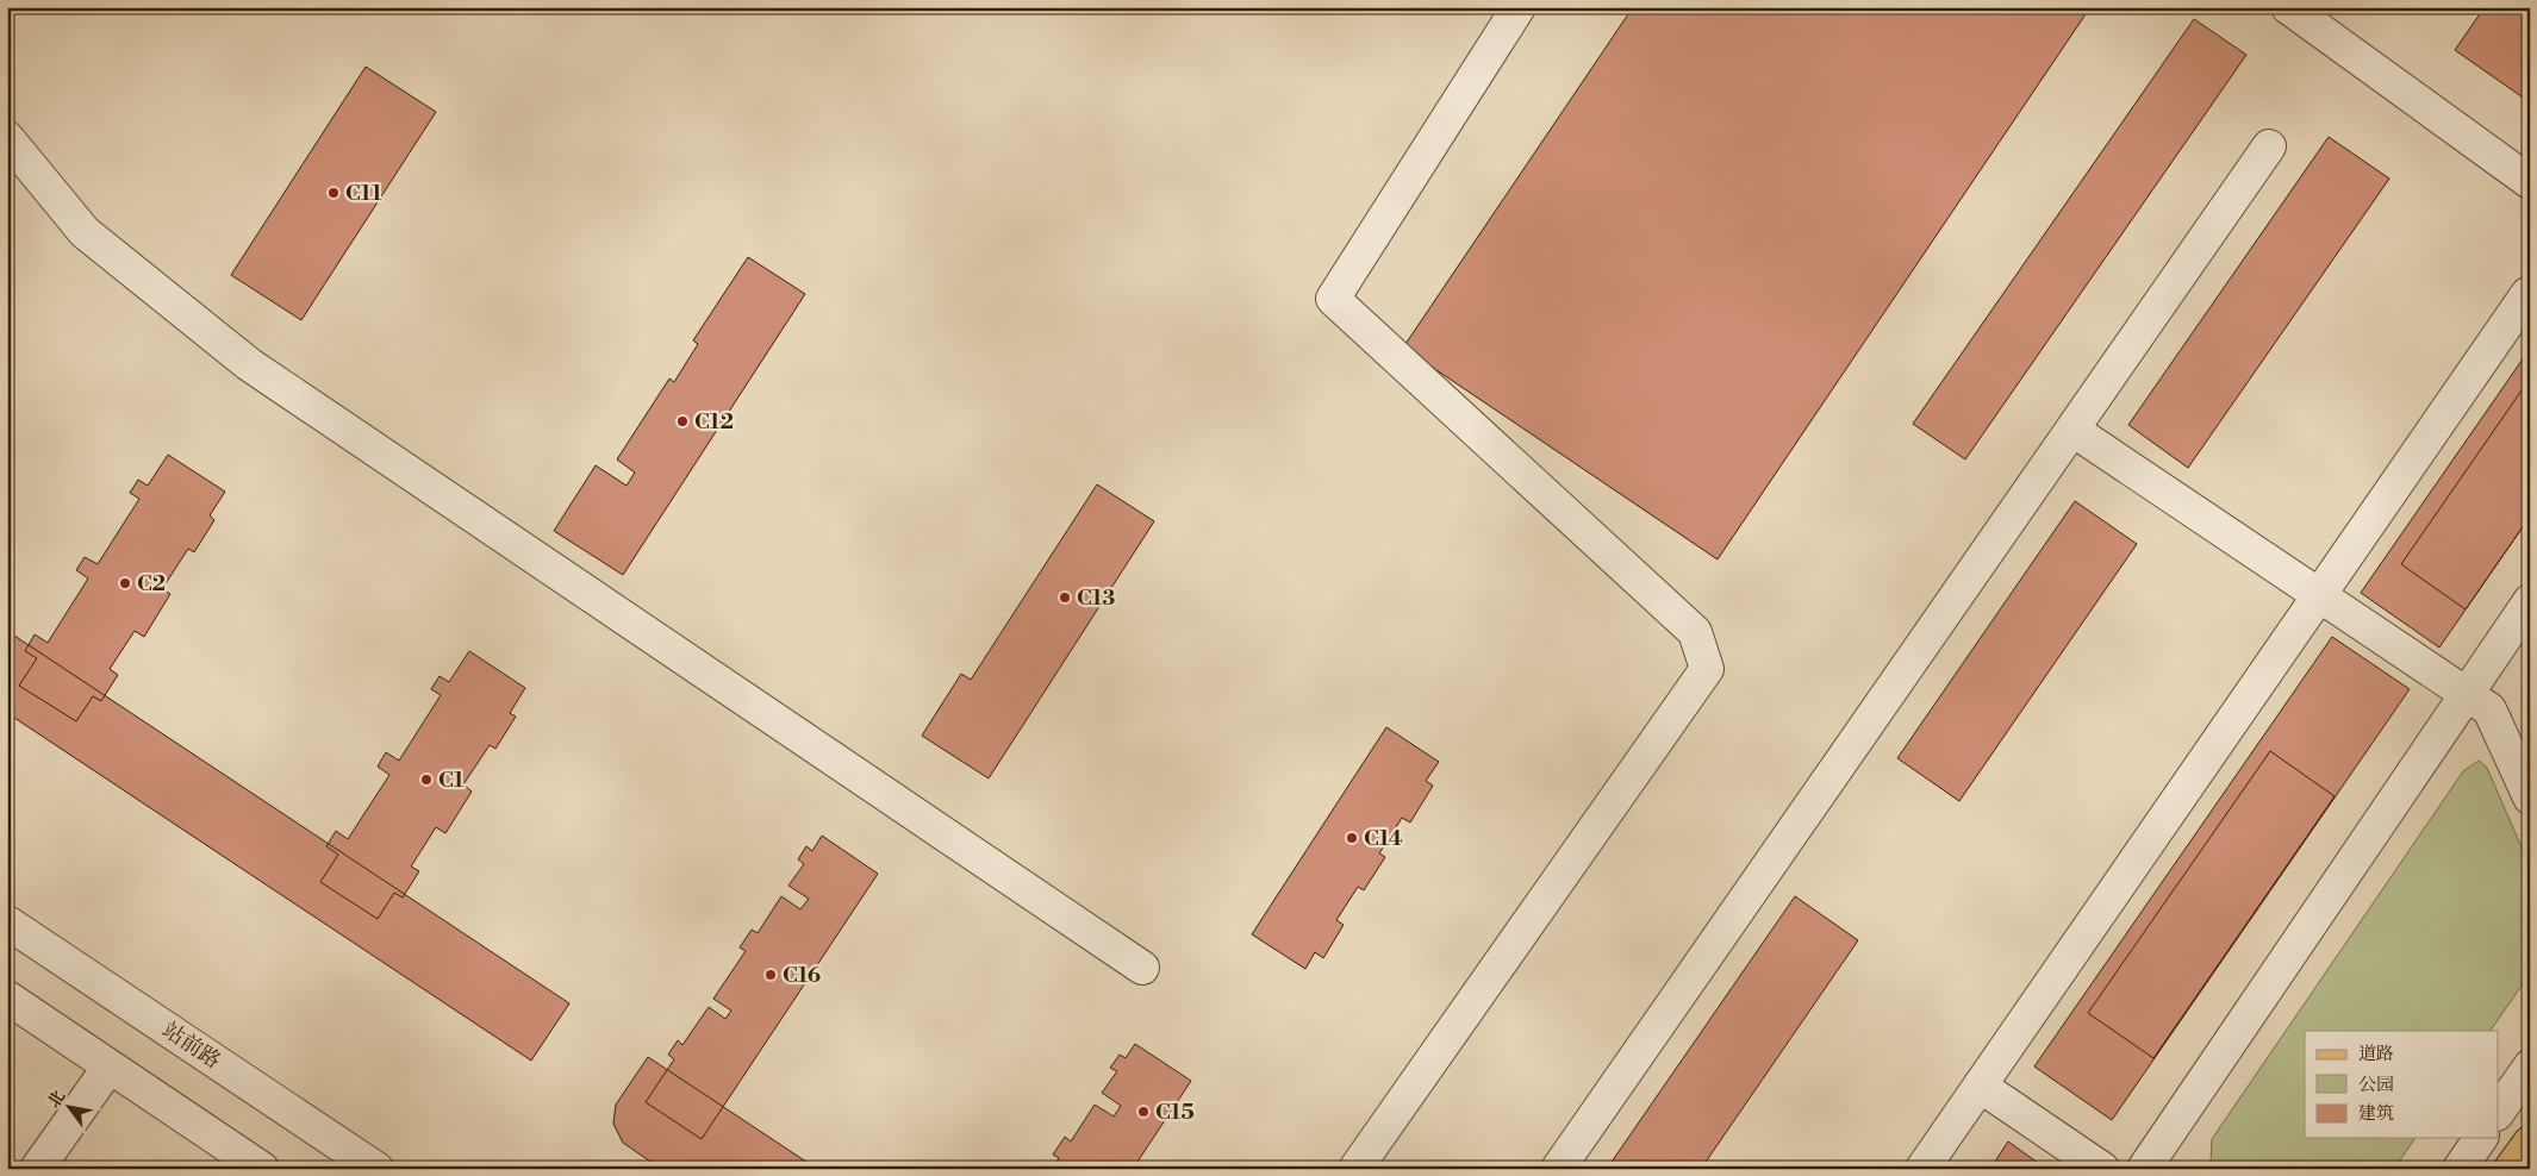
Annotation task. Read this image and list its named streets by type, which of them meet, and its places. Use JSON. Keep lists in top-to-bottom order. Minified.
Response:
{"streets":{"street":["站前路"]},"places":["C11","C12","C2","C13","C1","C14","C16","C15"],"legend":["道路","公园","建筑"],"north":"top left"}
